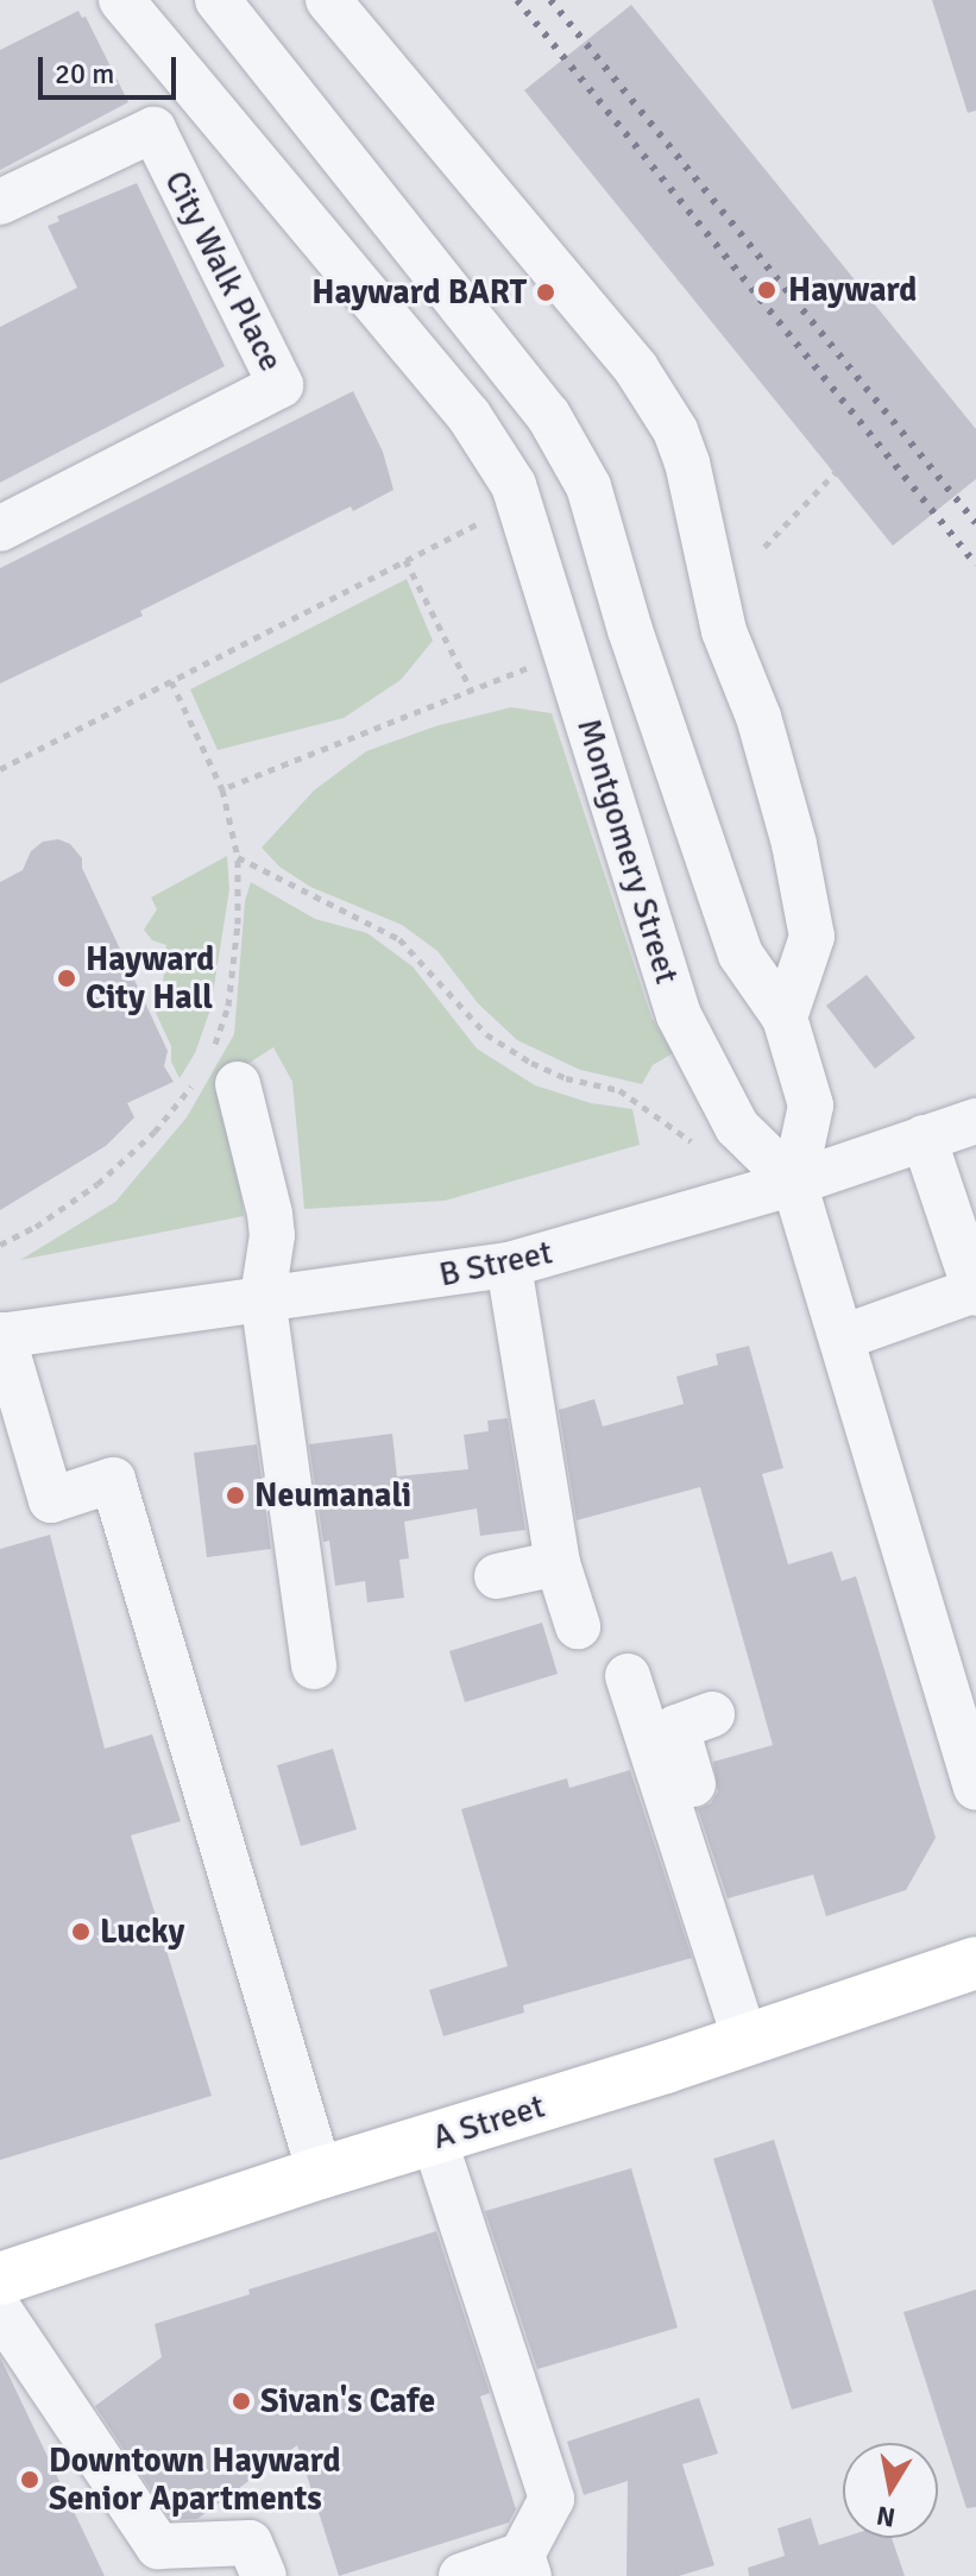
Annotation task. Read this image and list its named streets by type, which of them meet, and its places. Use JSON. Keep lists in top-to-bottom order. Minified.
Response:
{"streets":{"main road":["A Street"],"street":["City Walk Place","Montgomery Street","B Street"]},"crossings":[["Montgomery Street","B Street"]],"places":["Hayward","Hayward BART","Hayward City Hall","Neumanali","Lucky","Sivan's Cafe","Downtown Hayward Senior Apartments"],"scale_bar":"20 m","north":"bottom"}
